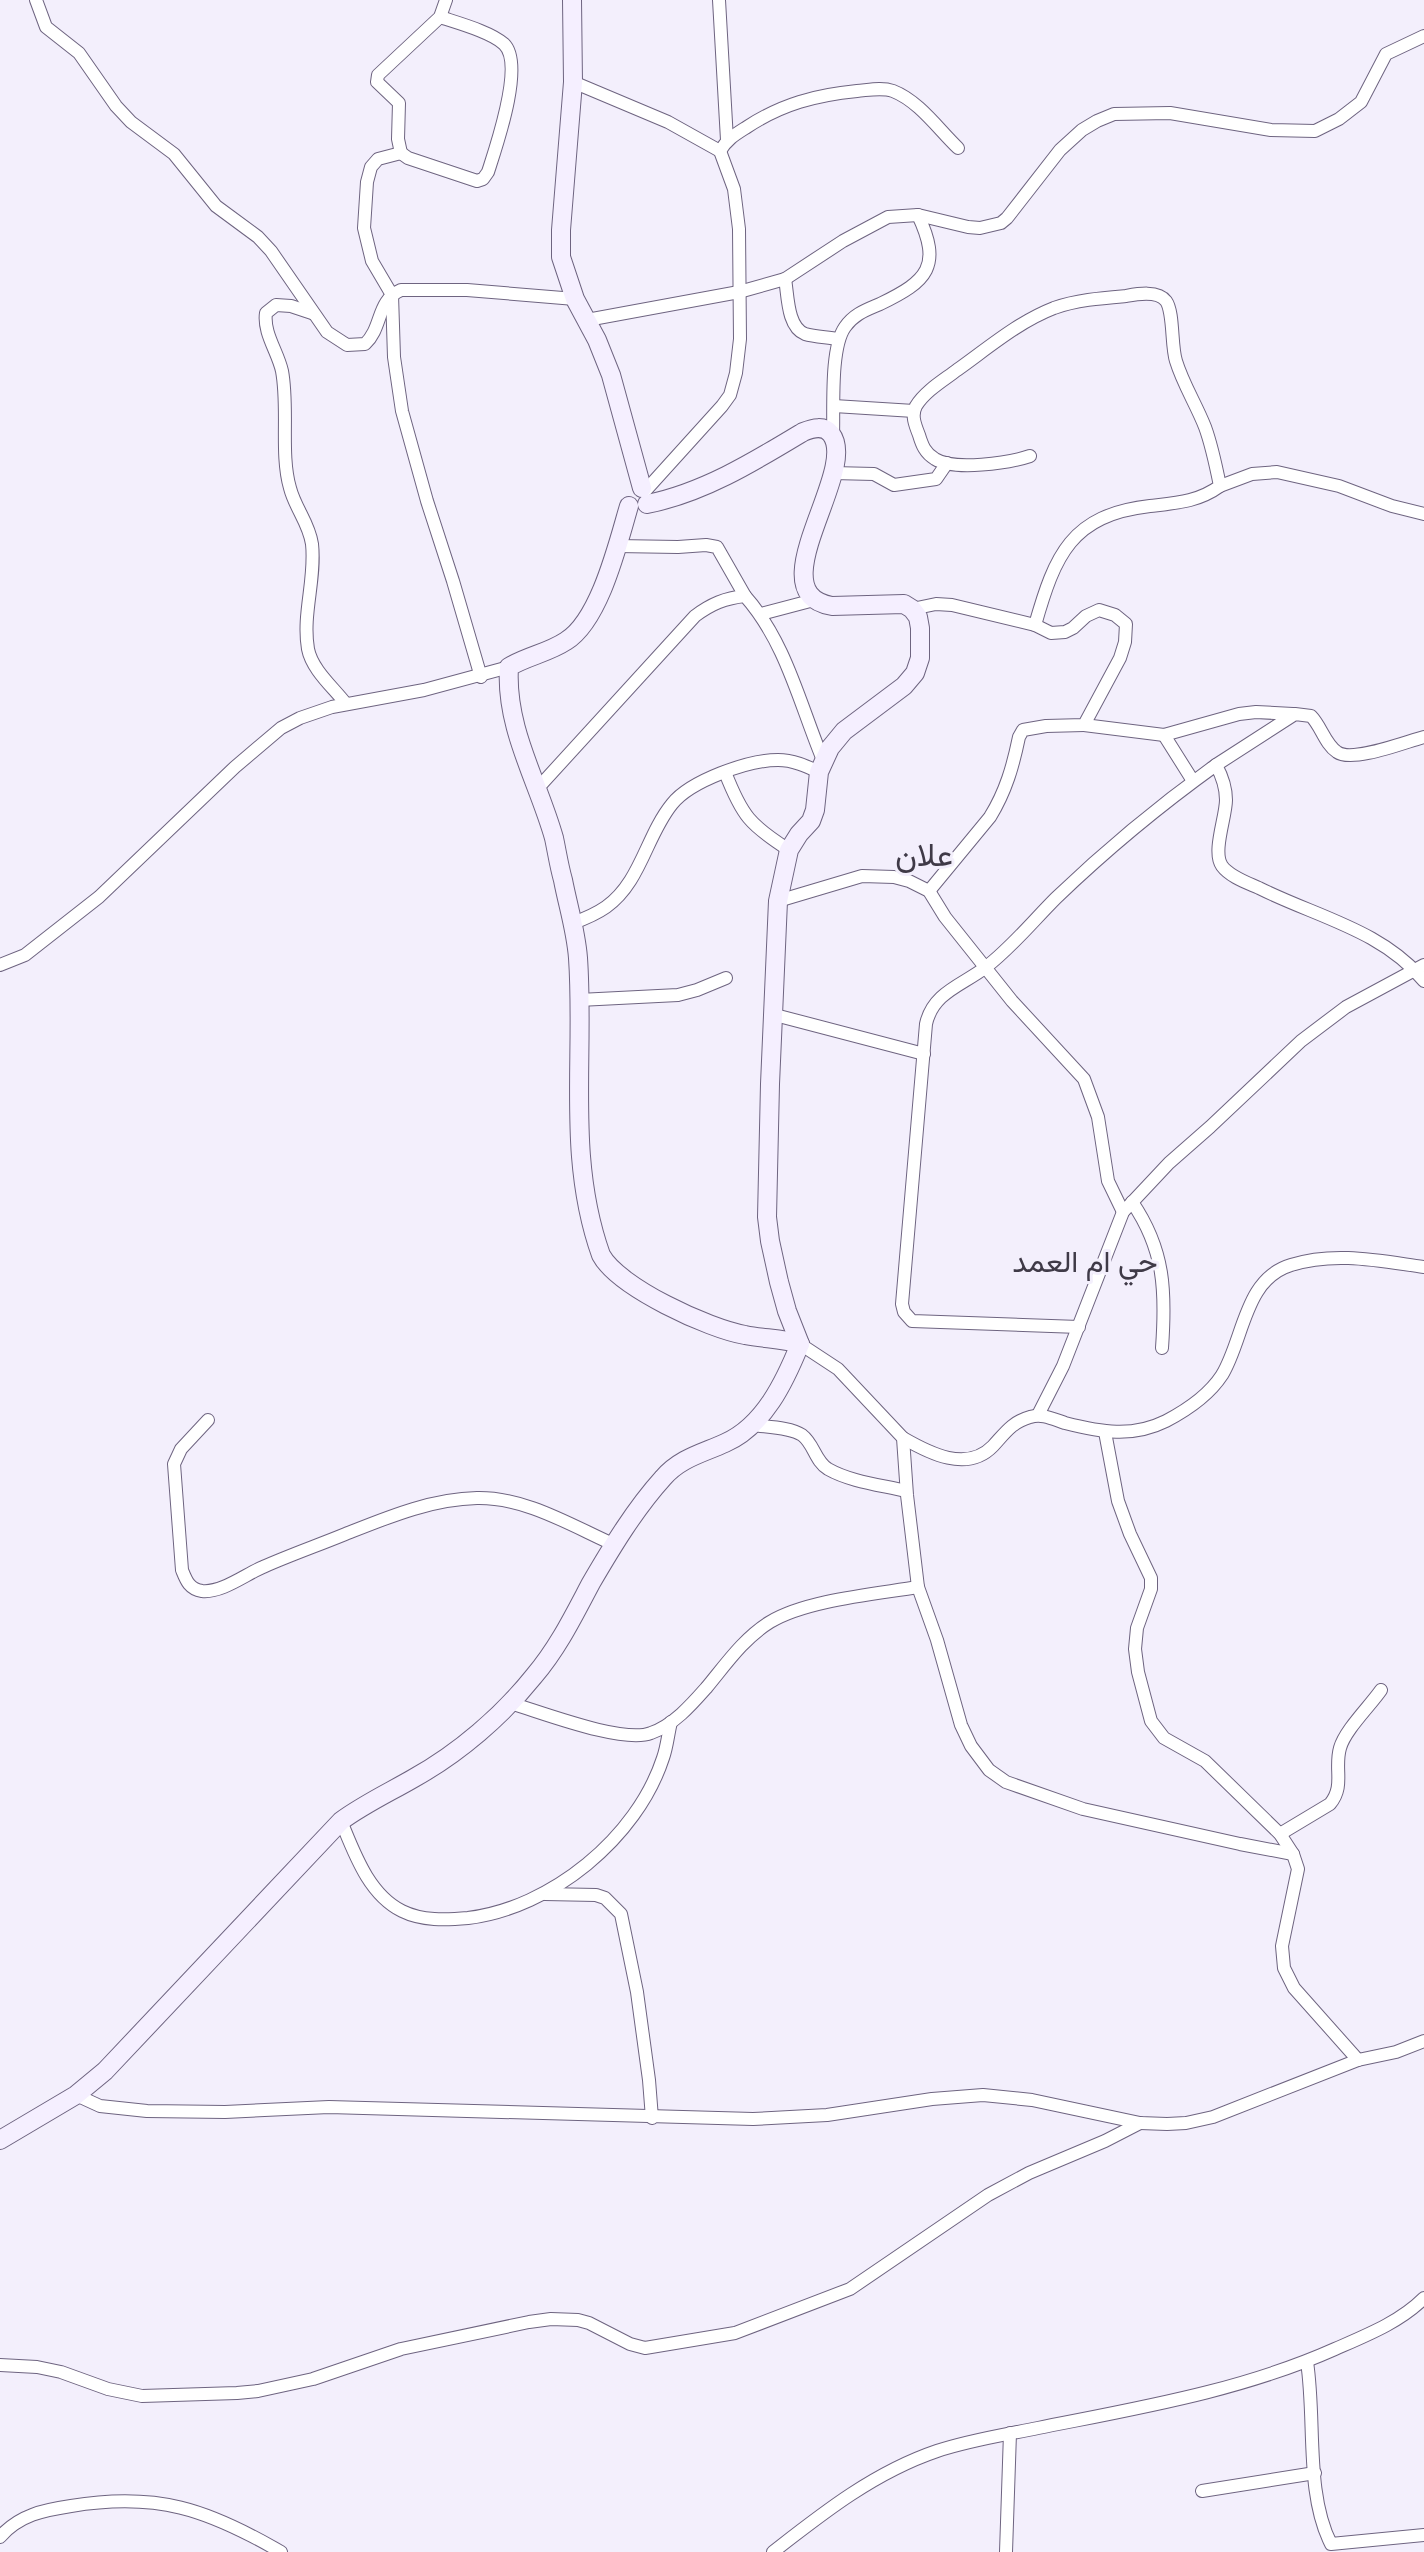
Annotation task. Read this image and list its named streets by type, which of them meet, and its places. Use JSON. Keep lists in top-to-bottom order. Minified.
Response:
{"districts":["علان","حي ام العمد"]}
